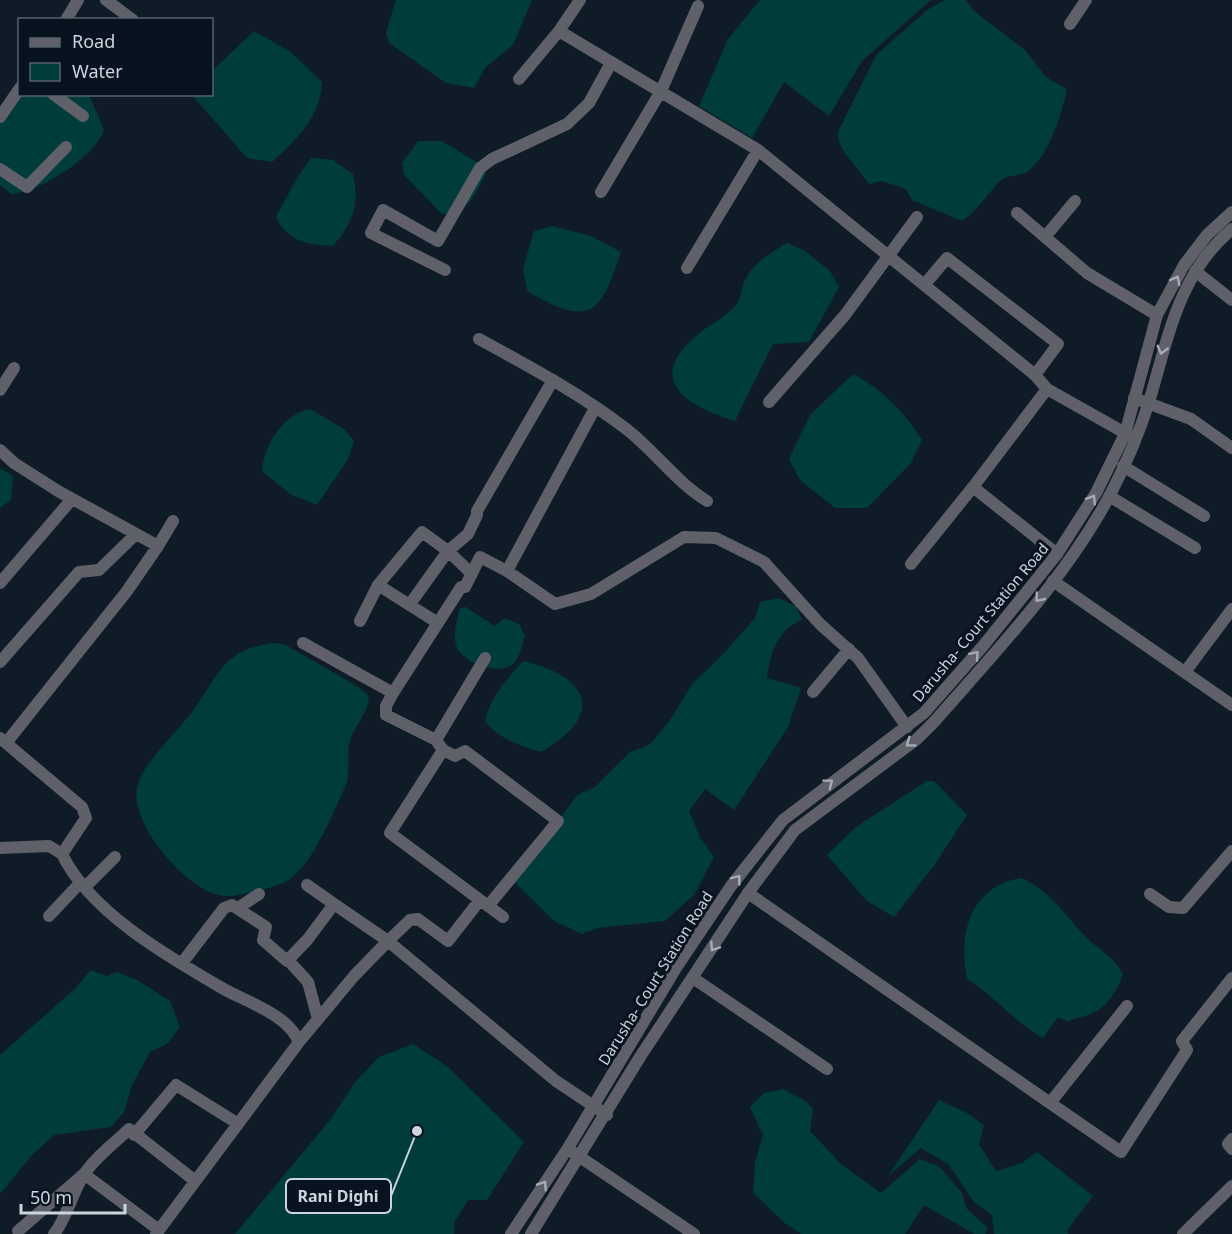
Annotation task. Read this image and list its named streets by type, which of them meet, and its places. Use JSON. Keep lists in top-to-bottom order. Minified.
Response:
{"streets":{"street":["Darusha- Court Station Road"]},"places":["Rani Dighi"],"legend":["Road","Water"],"scale_bar":"50 m"}
